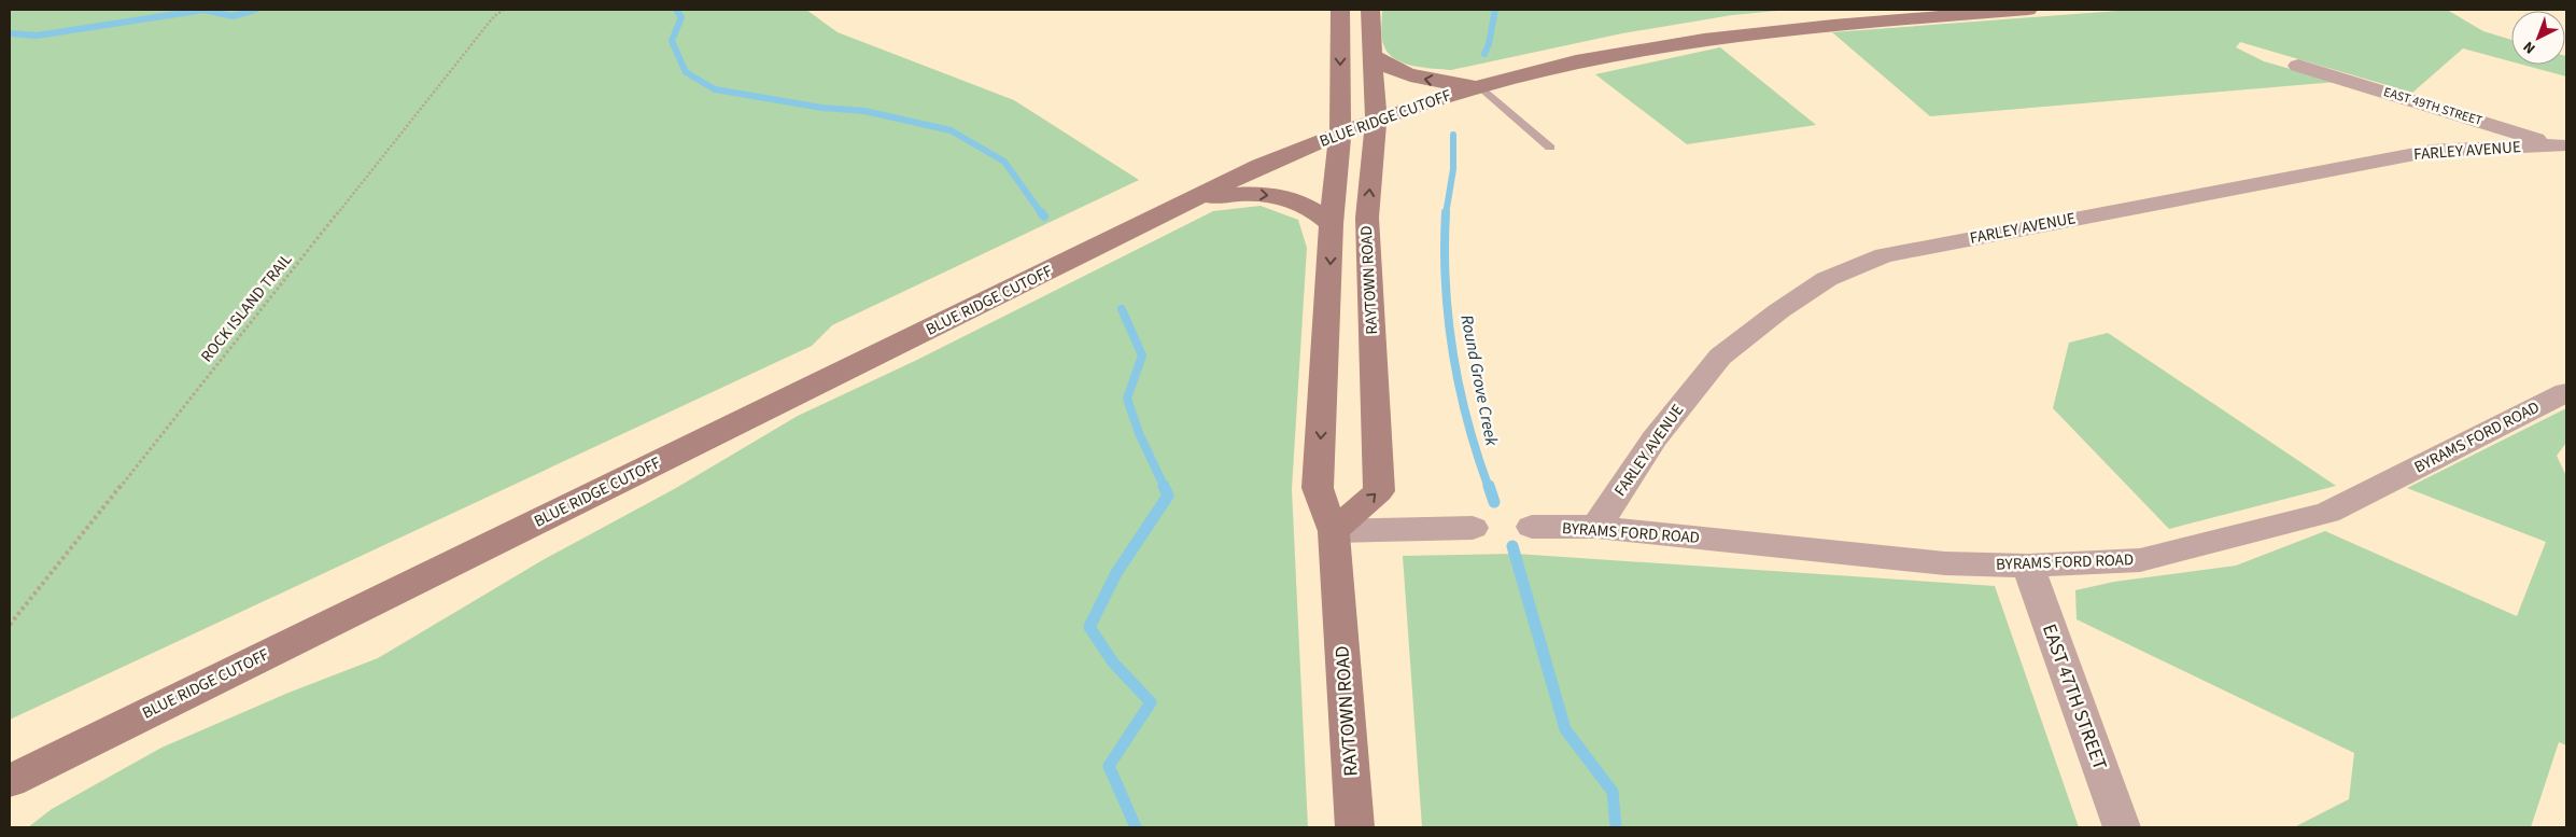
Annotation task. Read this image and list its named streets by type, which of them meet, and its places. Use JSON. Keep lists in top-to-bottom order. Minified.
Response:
{"streets":{"main road":["BLUE RIDGE CUTOFF","RAYTOWN ROAD"],"street":["EAST 49TH STREET","FARLEY AVENUE","BYRAMS FORD ROAD","EAST 47TH STREET"],"path":["ROCK ISLAND TRAIL"]},"crossings":[["EAST 49TH STREET","FARLEY AVENUE"],["BLUE RIDGE CUTOFF","RAYTOWN ROAD"],["FARLEY AVENUE","BYRAMS FORD ROAD"],["BYRAMS FORD ROAD","EAST 47TH STREET"]],"water":["Round Grove Creek"],"north":"bottom left"}
